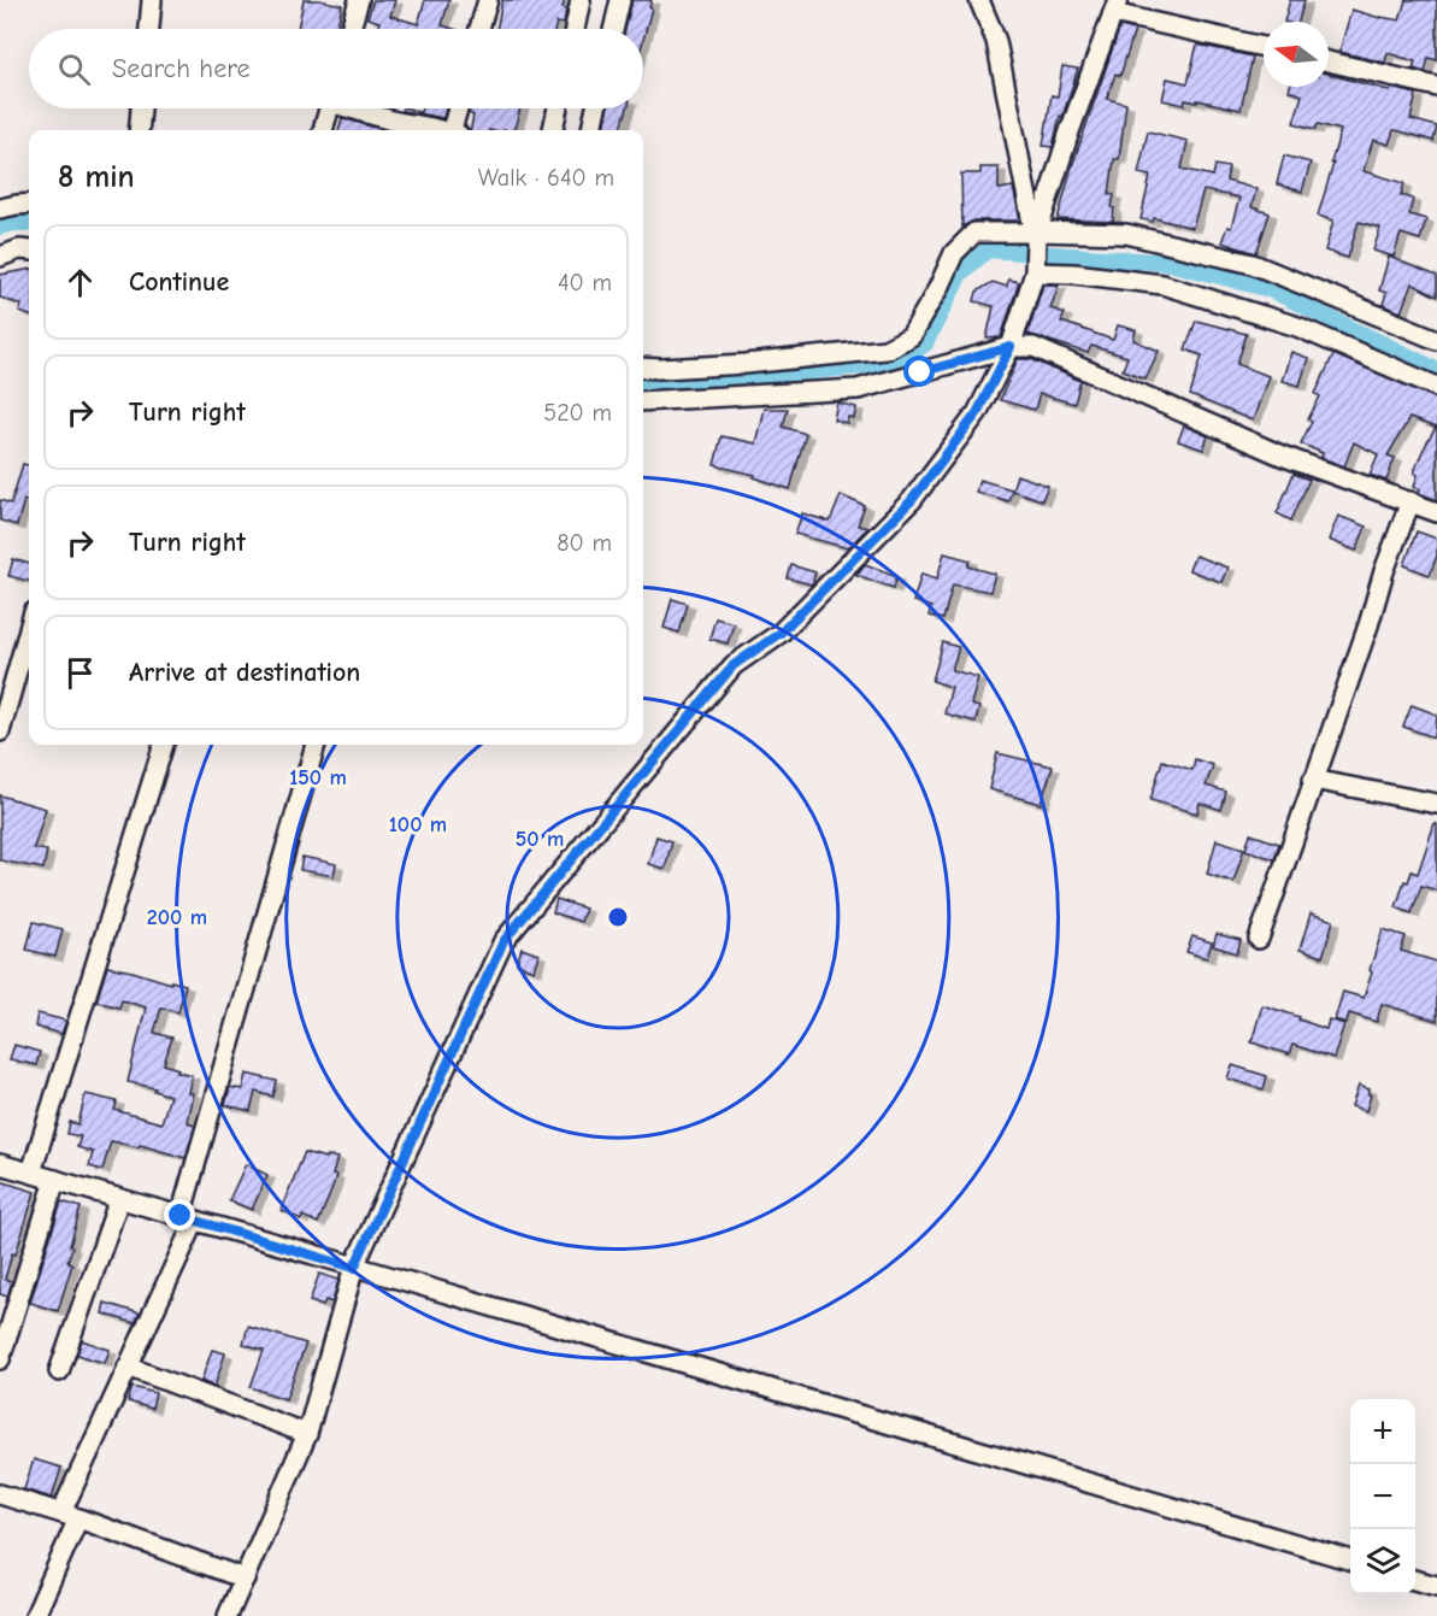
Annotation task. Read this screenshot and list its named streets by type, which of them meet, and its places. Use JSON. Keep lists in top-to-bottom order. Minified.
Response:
{"north":"left","page":{"search":"Search here","heading":["8 min","Walk · 640 m"],"list":[["Continue","40 m"],["Turn right","520 m"],["Turn right","80 m"],"Arrive at destination"],"map_buttons":["+","−"]},"rings":["150 m","100 m","50 m","200 m"]}
